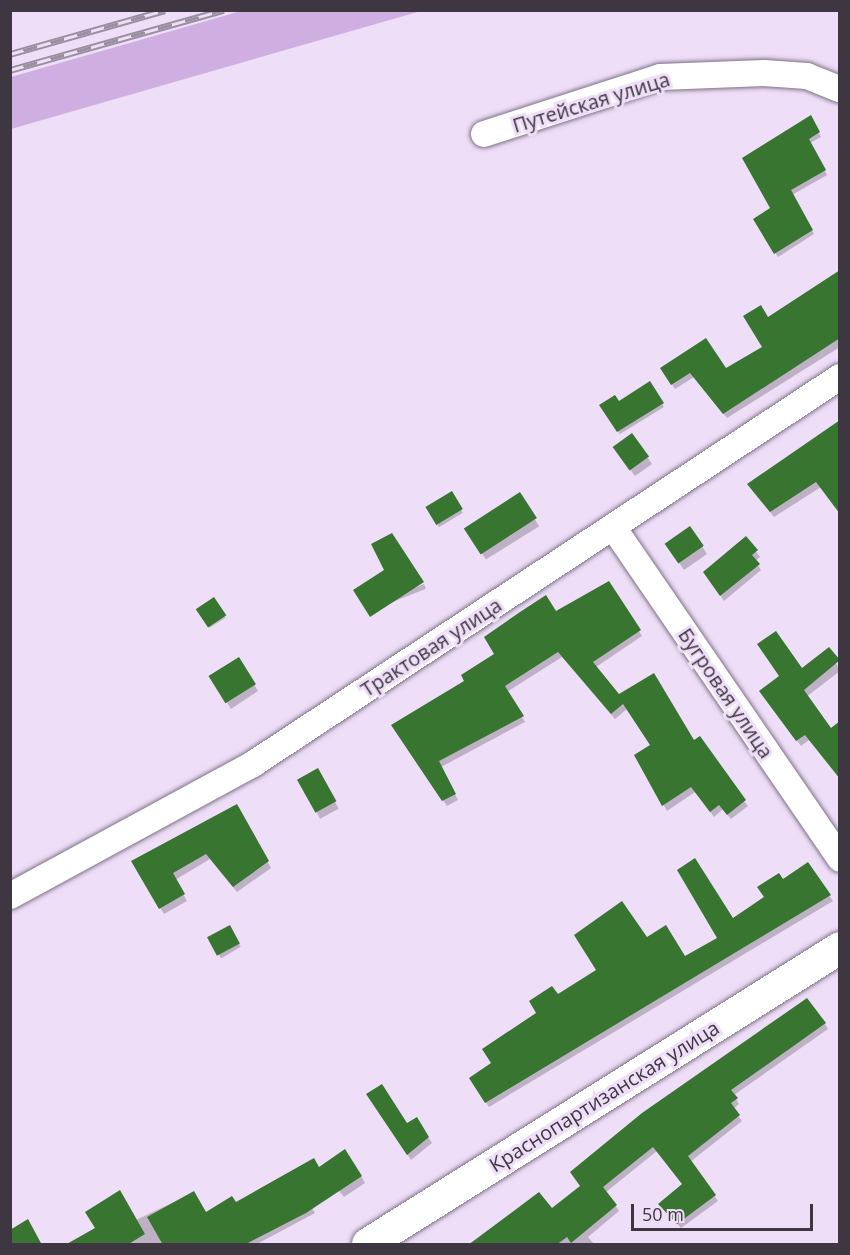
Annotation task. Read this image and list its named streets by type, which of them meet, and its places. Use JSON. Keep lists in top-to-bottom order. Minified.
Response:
{"streets":{"street":["Путейская улица","Трактовая улица","Бугровая улица","Краснопартизанская улица"]},"crossings":[["Трактовая улица","Бугровая улица"]],"scale_bar":"50 m"}
